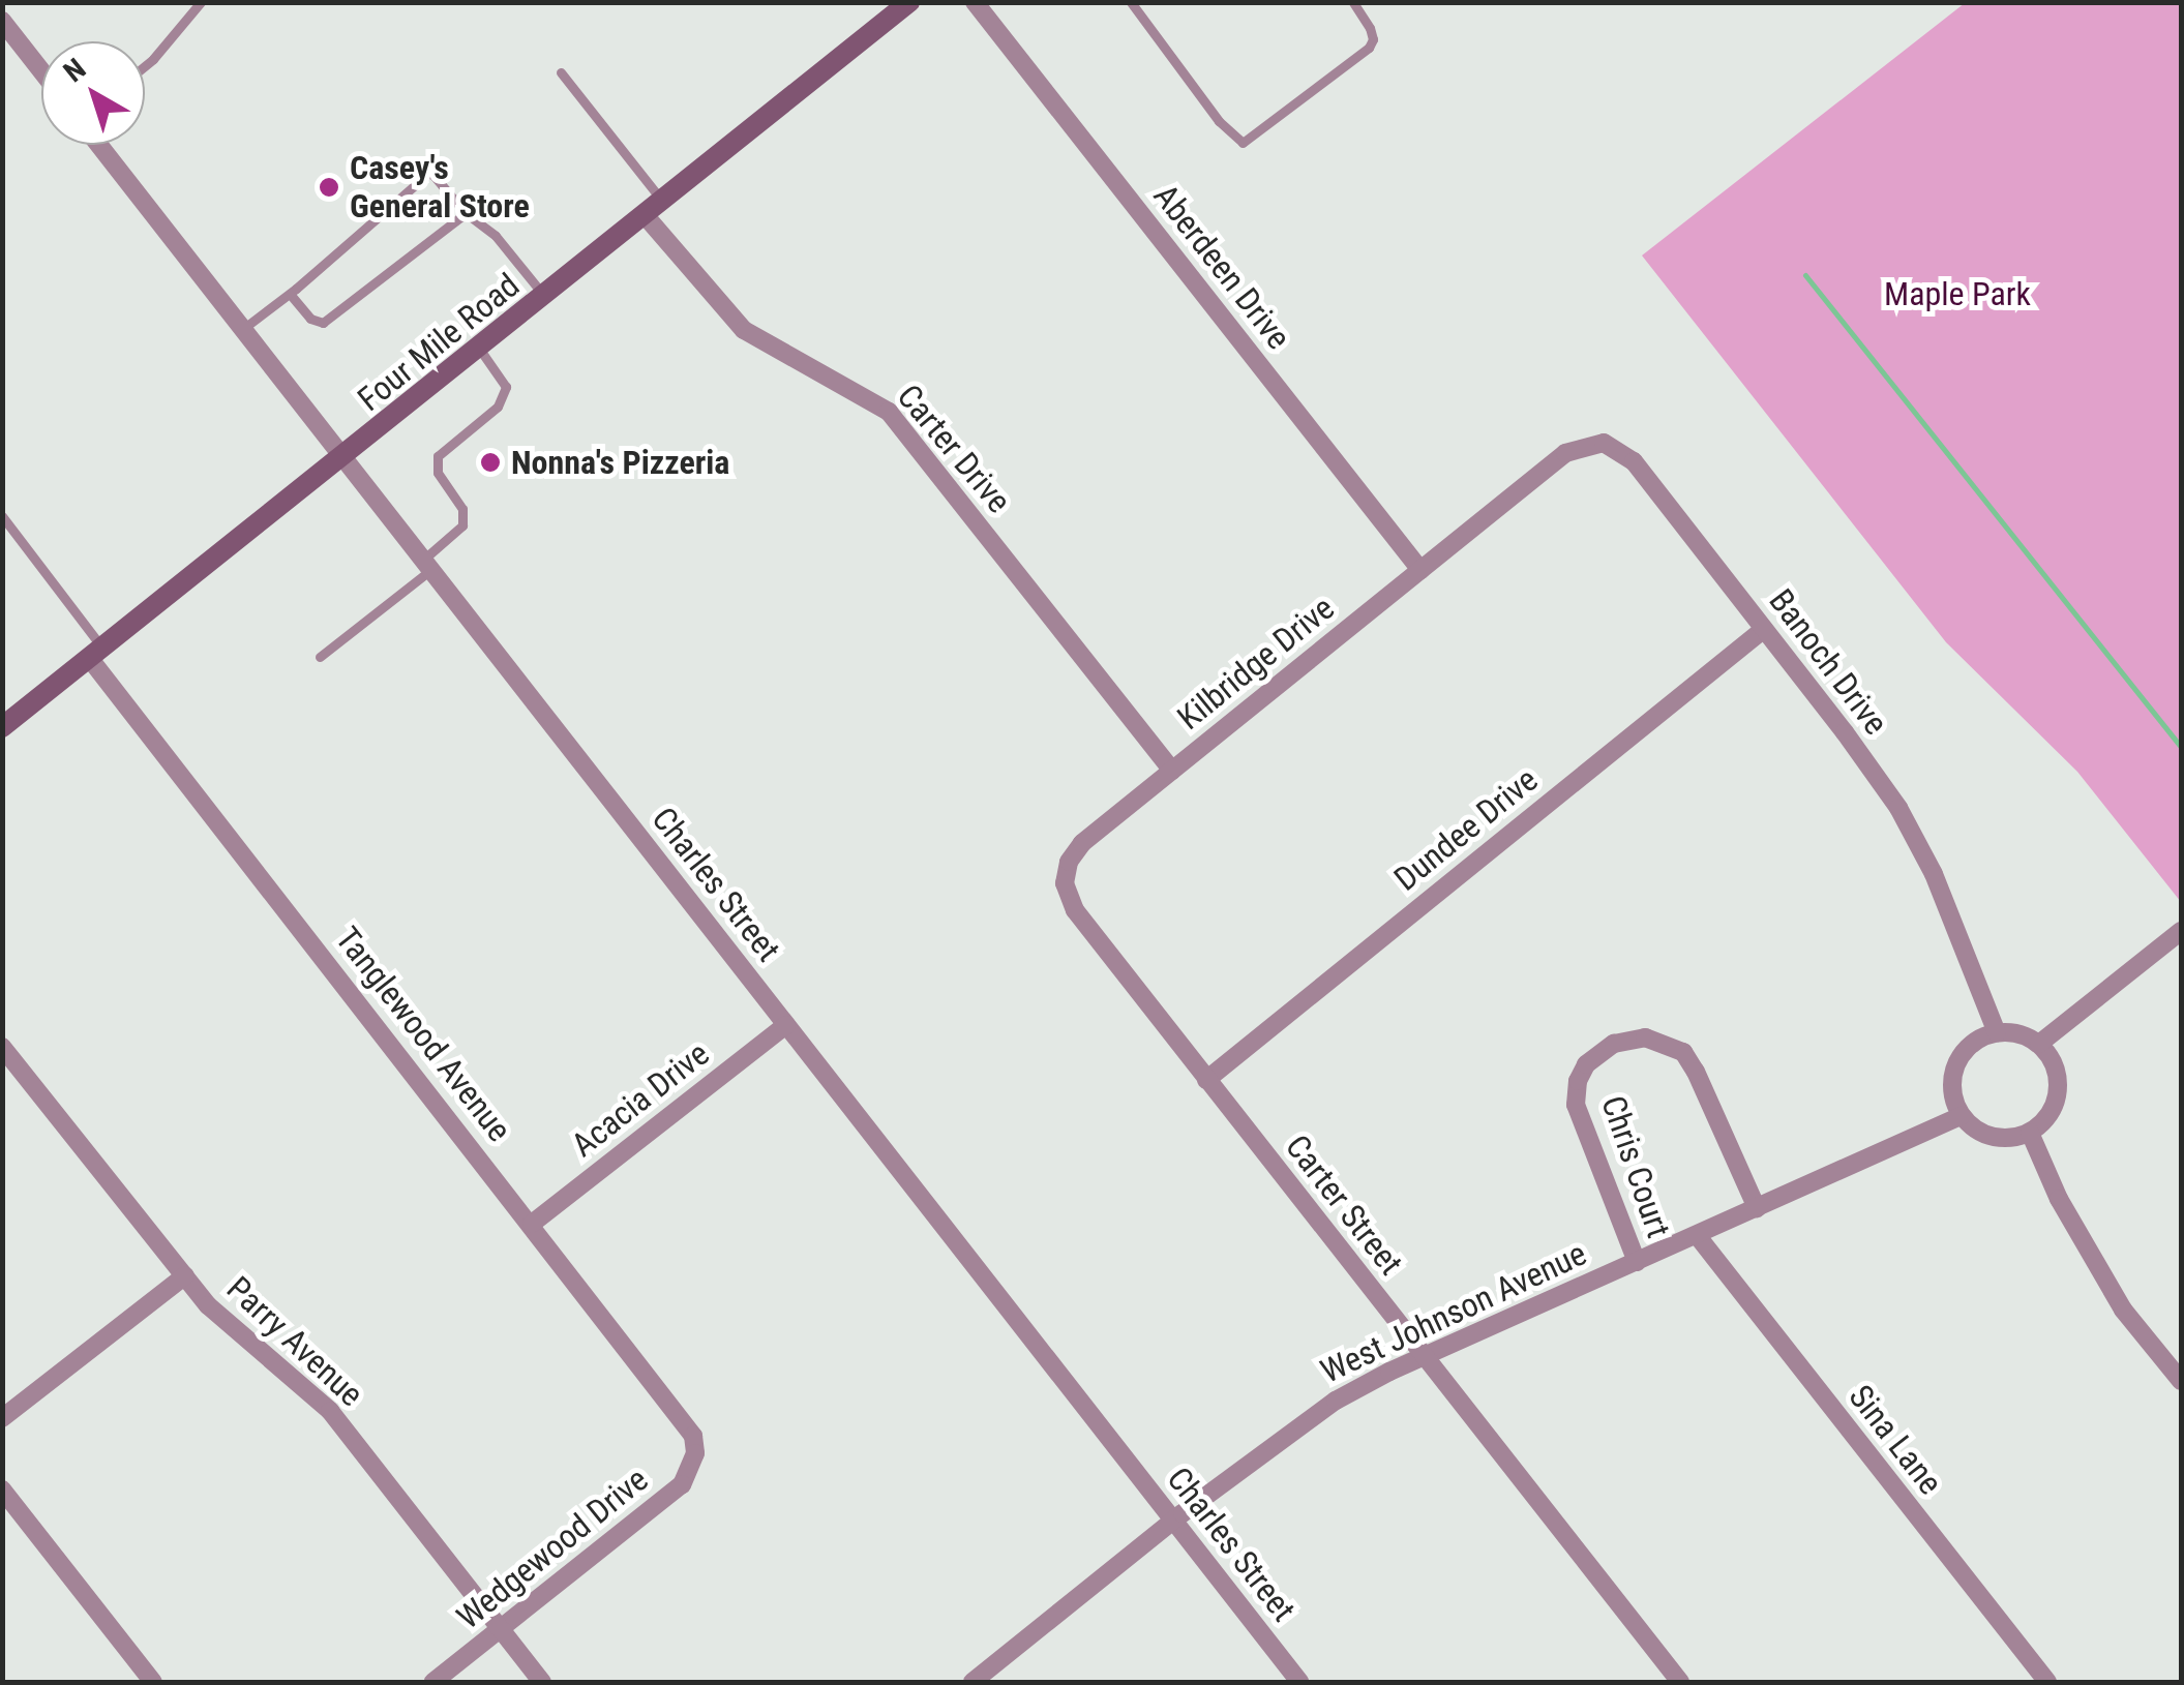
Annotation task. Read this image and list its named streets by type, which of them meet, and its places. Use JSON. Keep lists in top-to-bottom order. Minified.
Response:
{"streets":{"main road":["Four Mile Road"],"street":["Aberdeen Drive","Carter Drive","Banoch Drive","Kilbridge Drive","Dundee Drive","Charles Street","Tanglewood Avenue","Acacia Drive","Chris Court","Carter Street","West Johnson Avenue","Parry Avenue","Sina Lane","Wedgewood Drive"]},"crossings":[["Aberdeen Drive","Kilbridge Drive"],["Four Mile Road","Carter Drive"],["Four Mile Road","Charles Street"],["Four Mile Road","Tanglewood Avenue"],["Carter Drive","Kilbridge Drive"],["Banoch Drive","Kilbridge Drive"],["Banoch Drive","Dundee Drive"],["Banoch Drive","West Johnson Avenue"],["Kilbridge Drive","Carter Street"],["Dundee Drive","Carter Street"],["Charles Street","Acacia Drive"],["Charles Street","West Johnson Avenue"],["Tanglewood Avenue","Acacia Drive"],["Tanglewood Avenue","Wedgewood Drive"],["Chris Court","West Johnson Avenue"],["Carter Street","West Johnson Avenue"],["West Johnson Avenue","Sina Lane"],["Parry Avenue","Wedgewood Drive"]],"parks":["Maple Park"],"places":["Casey's General Store","Nonna's Pizzeria"],"north":"top left"}
